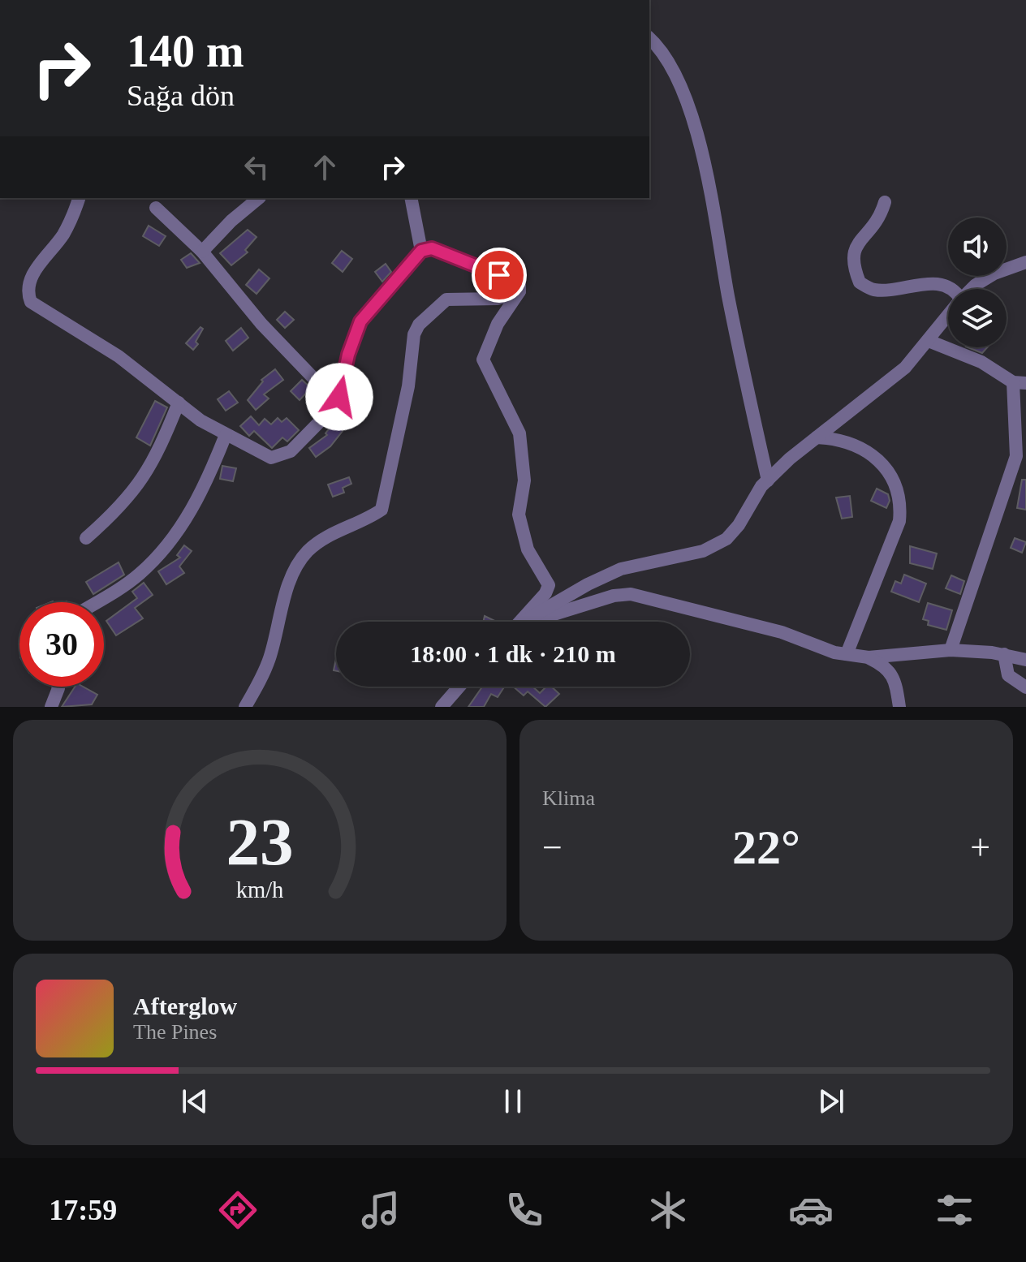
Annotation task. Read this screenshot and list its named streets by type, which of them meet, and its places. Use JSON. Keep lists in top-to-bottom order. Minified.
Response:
{"page":{"turn":["140 m","Sağa dön"],"limit":"30","trip":"18:00 · 1 dk · 210 m","tile":"Klima","heat":["−","22°","+"],"song":["Afterglow","The Pines"],"tabs":"17:59","gauge":["23","km/h"]}}
